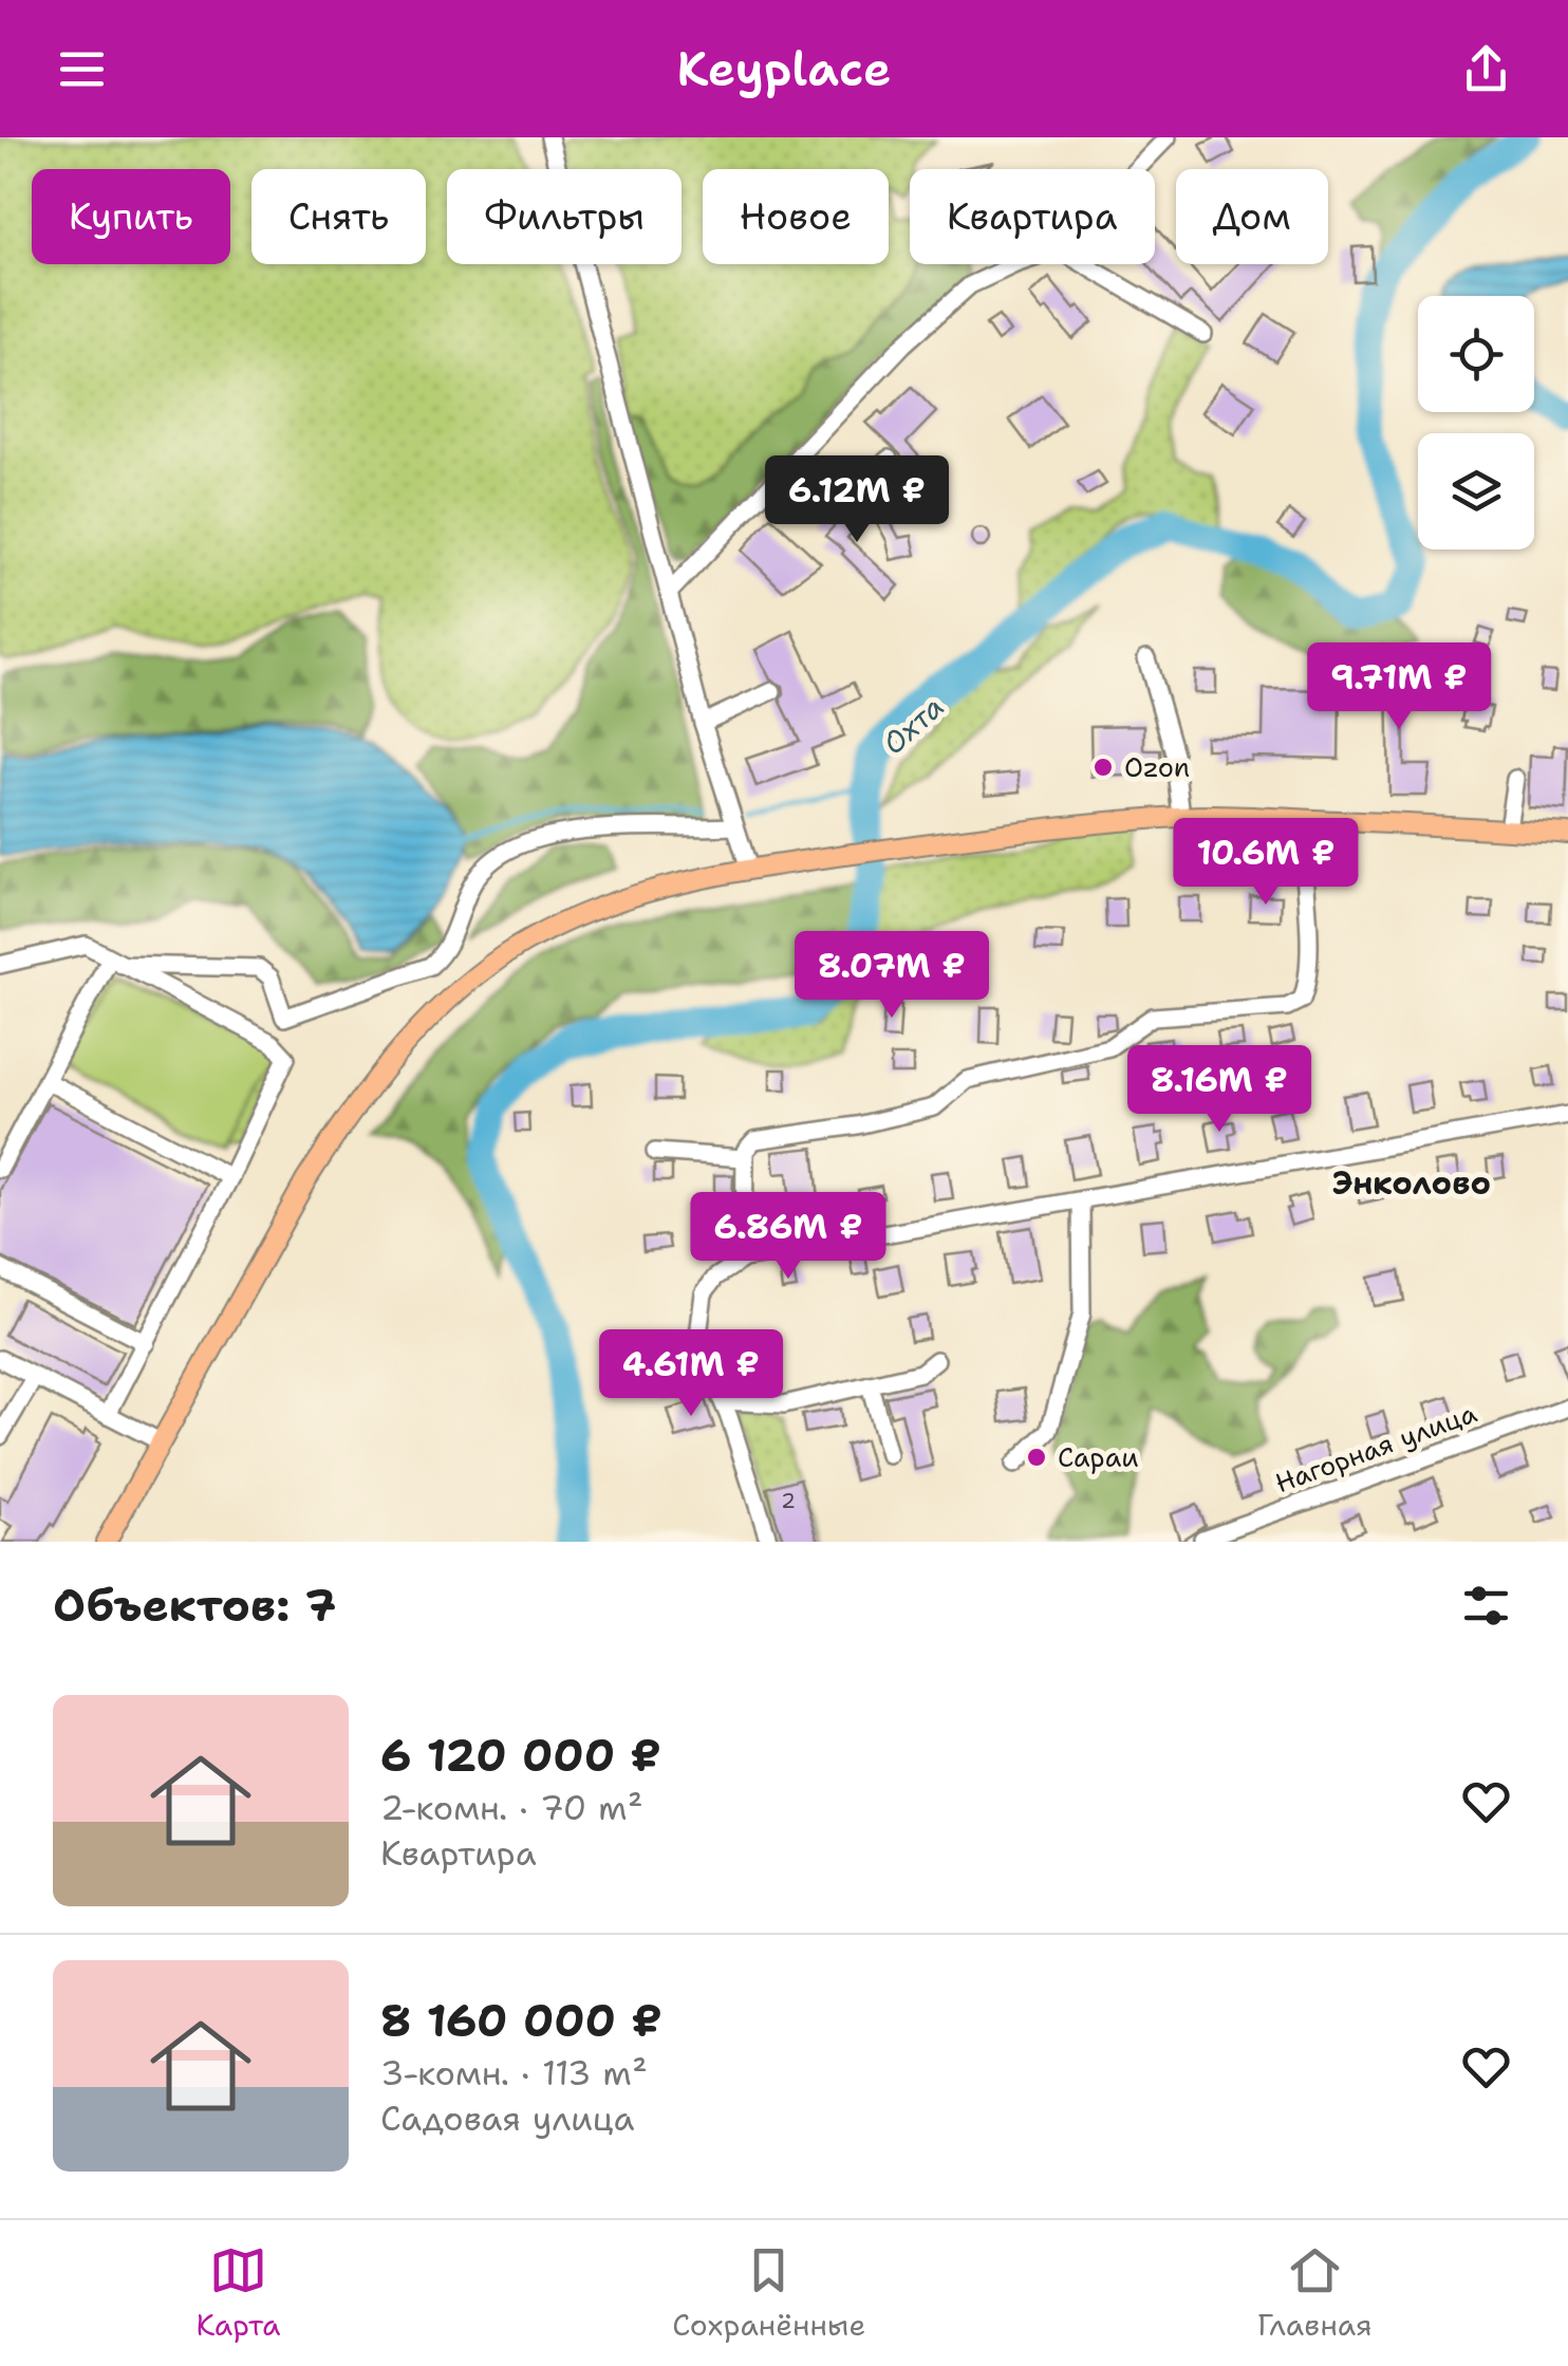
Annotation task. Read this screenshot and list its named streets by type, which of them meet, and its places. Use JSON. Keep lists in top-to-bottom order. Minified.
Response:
{"streets":{"street":["Нагорная улица"]},"districts":["Энколово"],"water":["Охта"],"places":["Ozon","Сараи"],"house_numbers":["2"],"page":{"header":"Keyplace","chip":["Купить","Снять","Фильтры","Новое","Квартира","Дом"],"price":["6.12M ₽","9.71M ₽","10.6M ₽","8.07M ₽","8.16M ₽","6.86M ₽","4.61M ₽"],"heading":"Объектов: 7","list":[{"name":"6 120 000 ₽","note":"2-комн. · 70 m² · Квартира"},{"name":"8 160 000 ₽","note":"3-комн. · 113 m² · Садовая улица"}],"tabs":["Карта","Сохранённые","Главная"]}}
